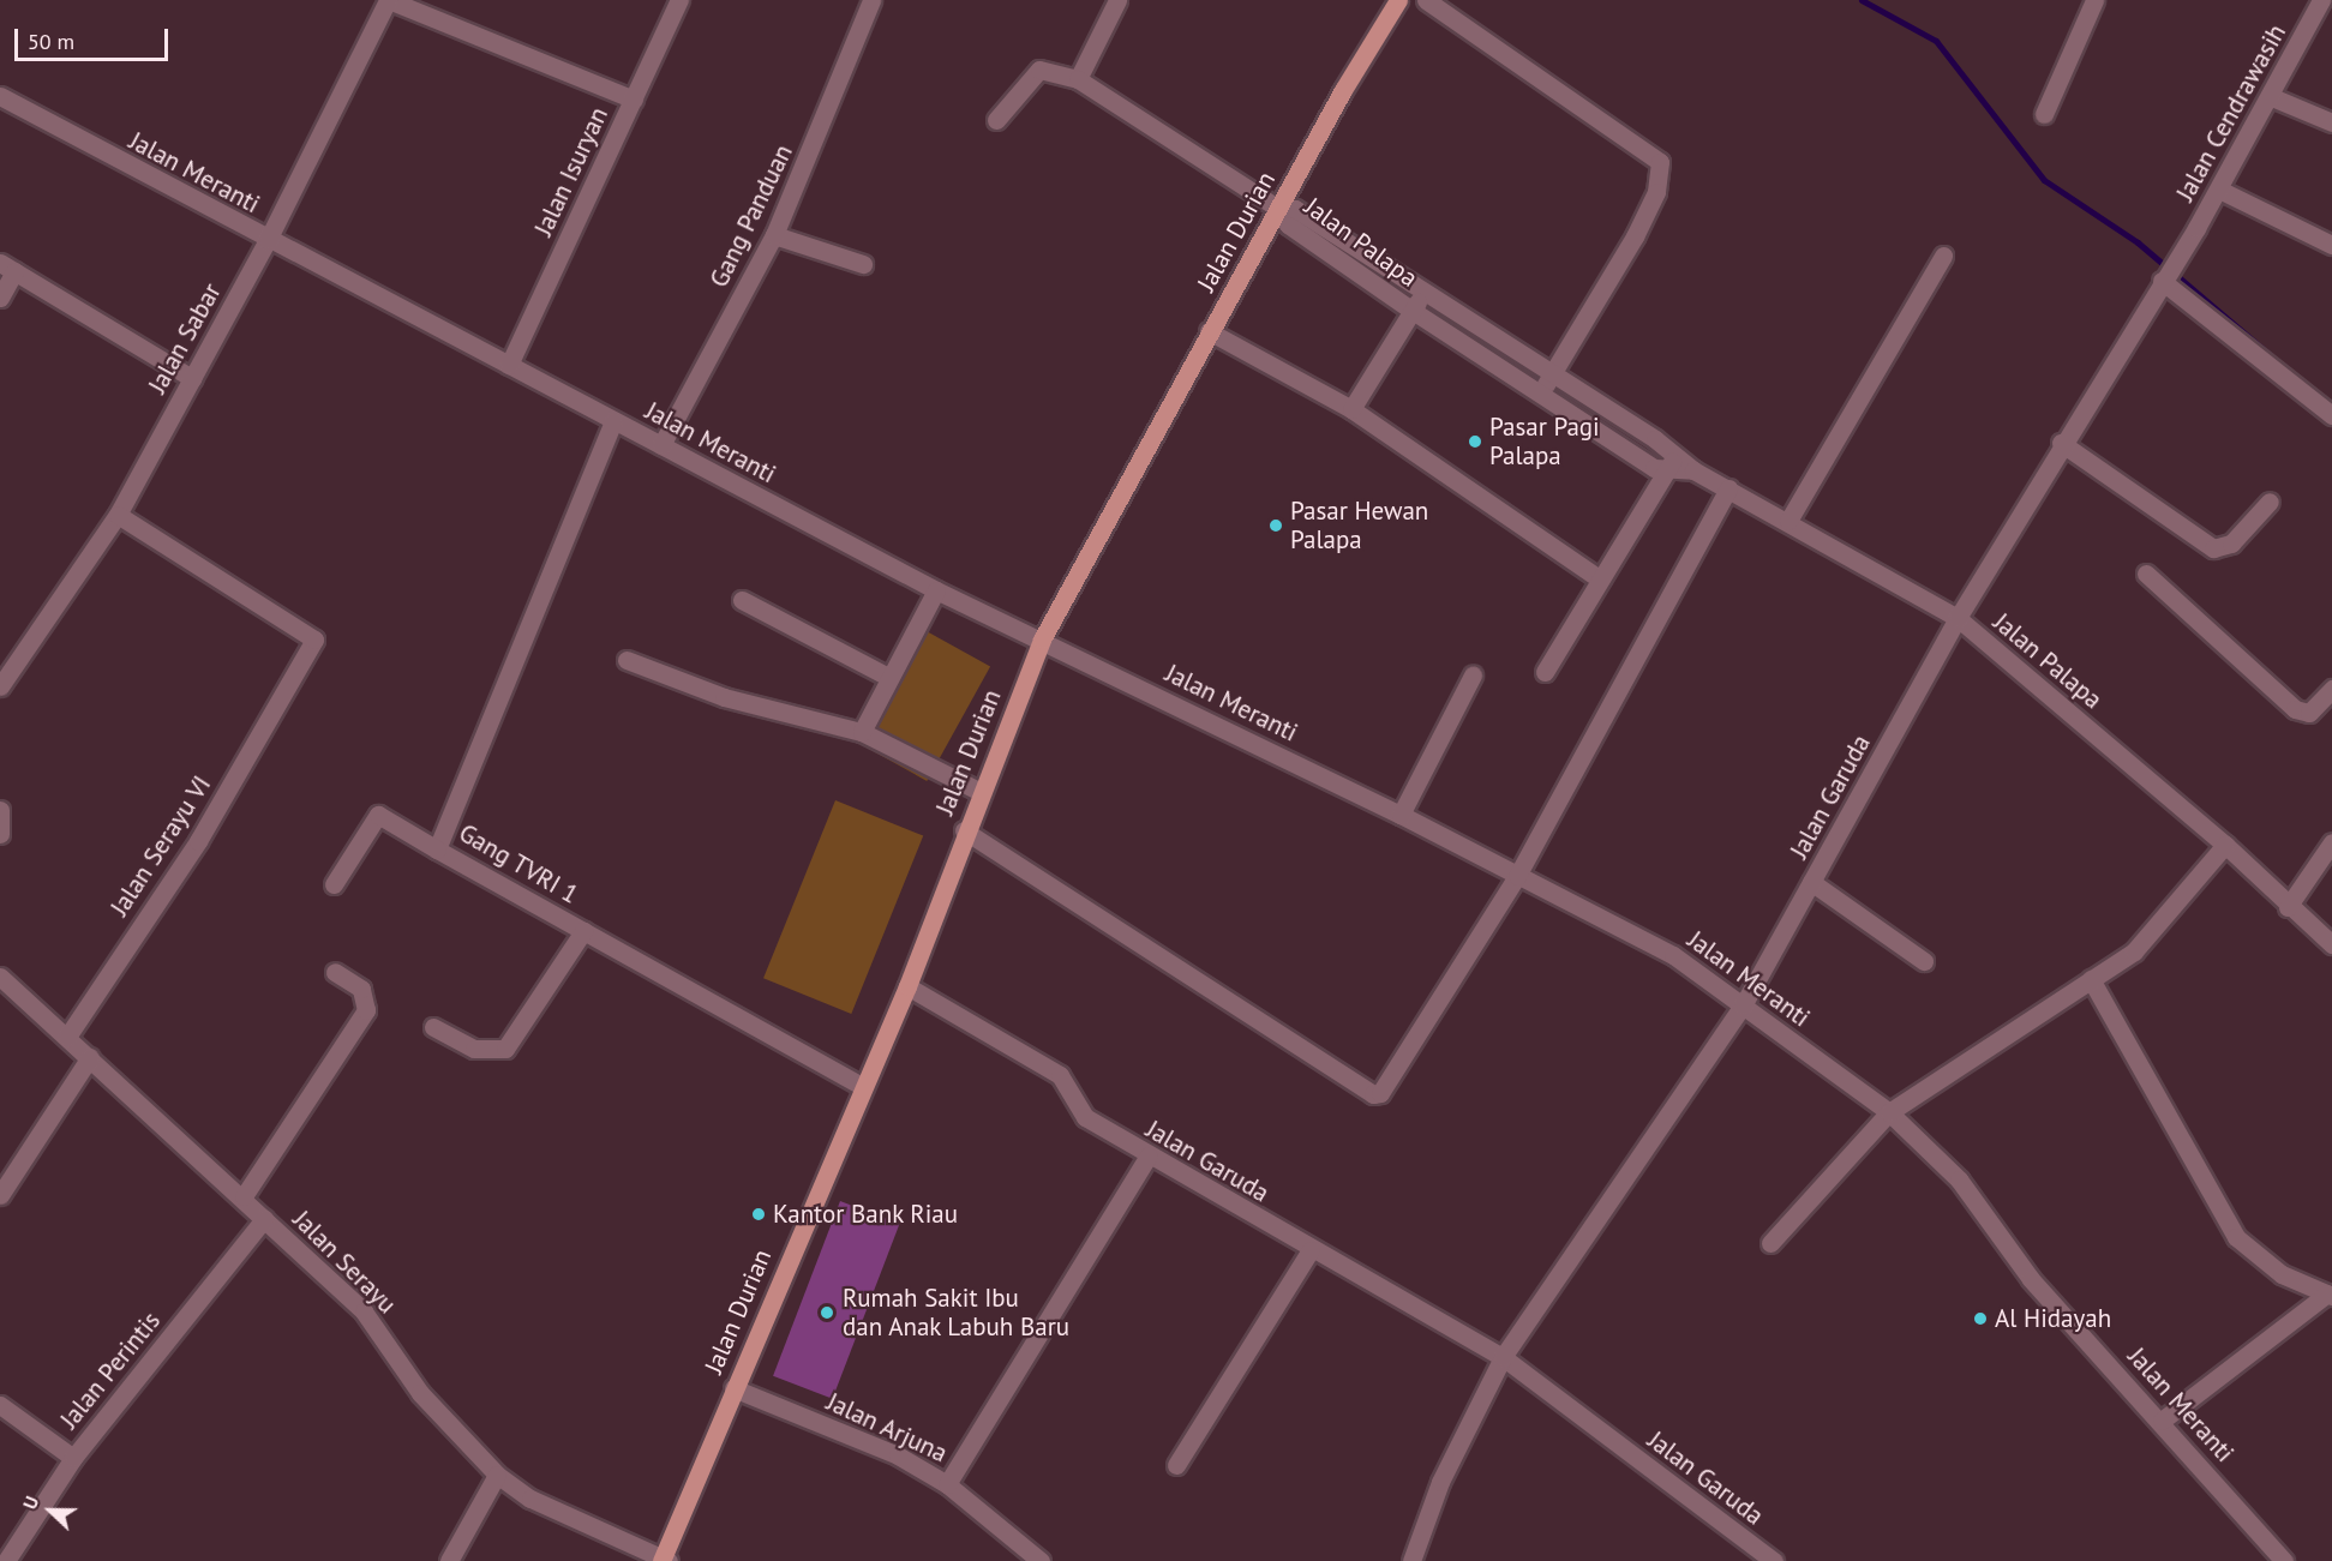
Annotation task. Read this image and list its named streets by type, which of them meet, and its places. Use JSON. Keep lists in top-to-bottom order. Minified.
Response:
{"streets":{"main road":["Jalan Durian"],"street":["Jalan Cendrawasih","Jalan Isuryan","Jalan Meranti","Gang Panduan","Jalan Palapa","Jalan Sabar","Jalan Garuda","Jalan Serayu VI","Gang TVRI 1","Jalan Serayu","Jalan Perintis","Jalan Arjuna"]},"crossings":[["Jalan Cendrawasih","Jalan Garuda"],["Jalan Isuryan","Jalan Meranti"],["Jalan Meranti","Gang Panduan"],["Jalan Meranti","Jalan Durian"],["Jalan Meranti","Jalan Sabar"],["Jalan Meranti","Jalan Garuda"],["Jalan Meranti","Gang TVRI 1"],["Jalan Durian","Jalan Palapa"],["Jalan Durian","Jalan Garuda"],["Jalan Durian","Gang TVRI 1"],["Jalan Durian","Jalan Serayu"],["Jalan Durian","Jalan Arjuna"],["Jalan Palapa","Jalan Garuda"],["Jalan Sabar","Jalan Serayu VI"],["Jalan Serayu VI","Jalan Serayu"],["Jalan Serayu","Jalan Perintis"]],"places":["Pasar Pagi Palapa","Pasar Hewan Palapa","Kantor Bank Riau","Rumah Sakit Ibu dan Anak Labuh Baru","Al Hidayah"],"scale_bar":"50 m","north":"left"}
